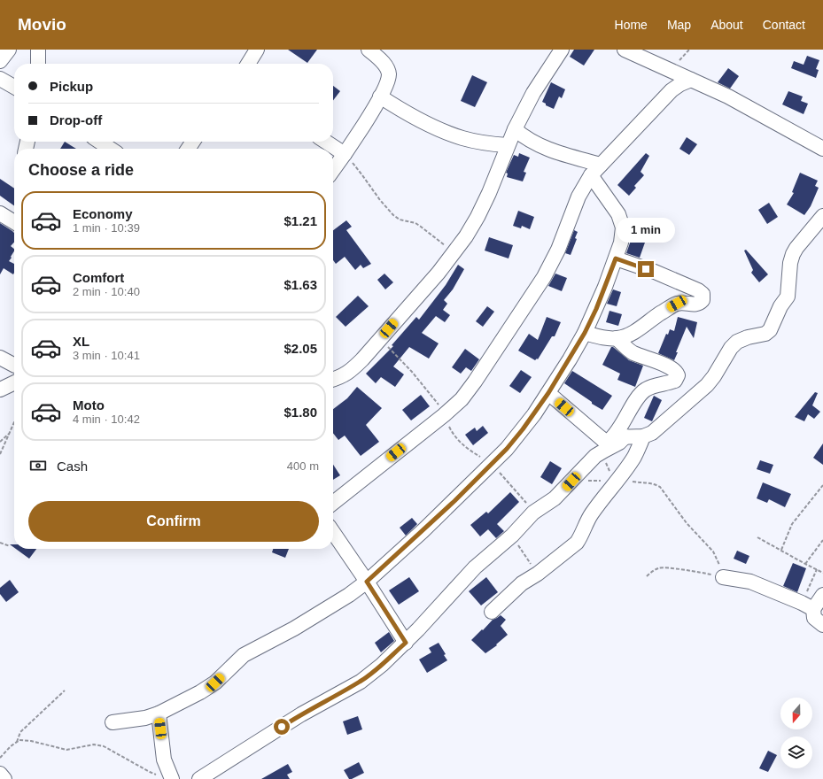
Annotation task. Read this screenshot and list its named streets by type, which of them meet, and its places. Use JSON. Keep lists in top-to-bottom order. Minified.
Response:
{"north":"bottom","page":{"header":"Movio","nav":["Home","Map","About","Contact"],"banner":["Pickup","Drop-off"],"heading":"Choose a ride","list":[{"name":"Economy","note":"1 min · 10:39","value":"$1.21"},{"name":"Comfort","note":"2 min · 10:40","value":"$1.63"},{"name":"XL","note":"3 min · 10:41","value":"$2.05"},{"name":"Moto","note":"4 min · 10:42","value":"$1.80"}],"bubble":"1 min","pay":["Cash","400 m"],"buttons":"Confirm"}}
